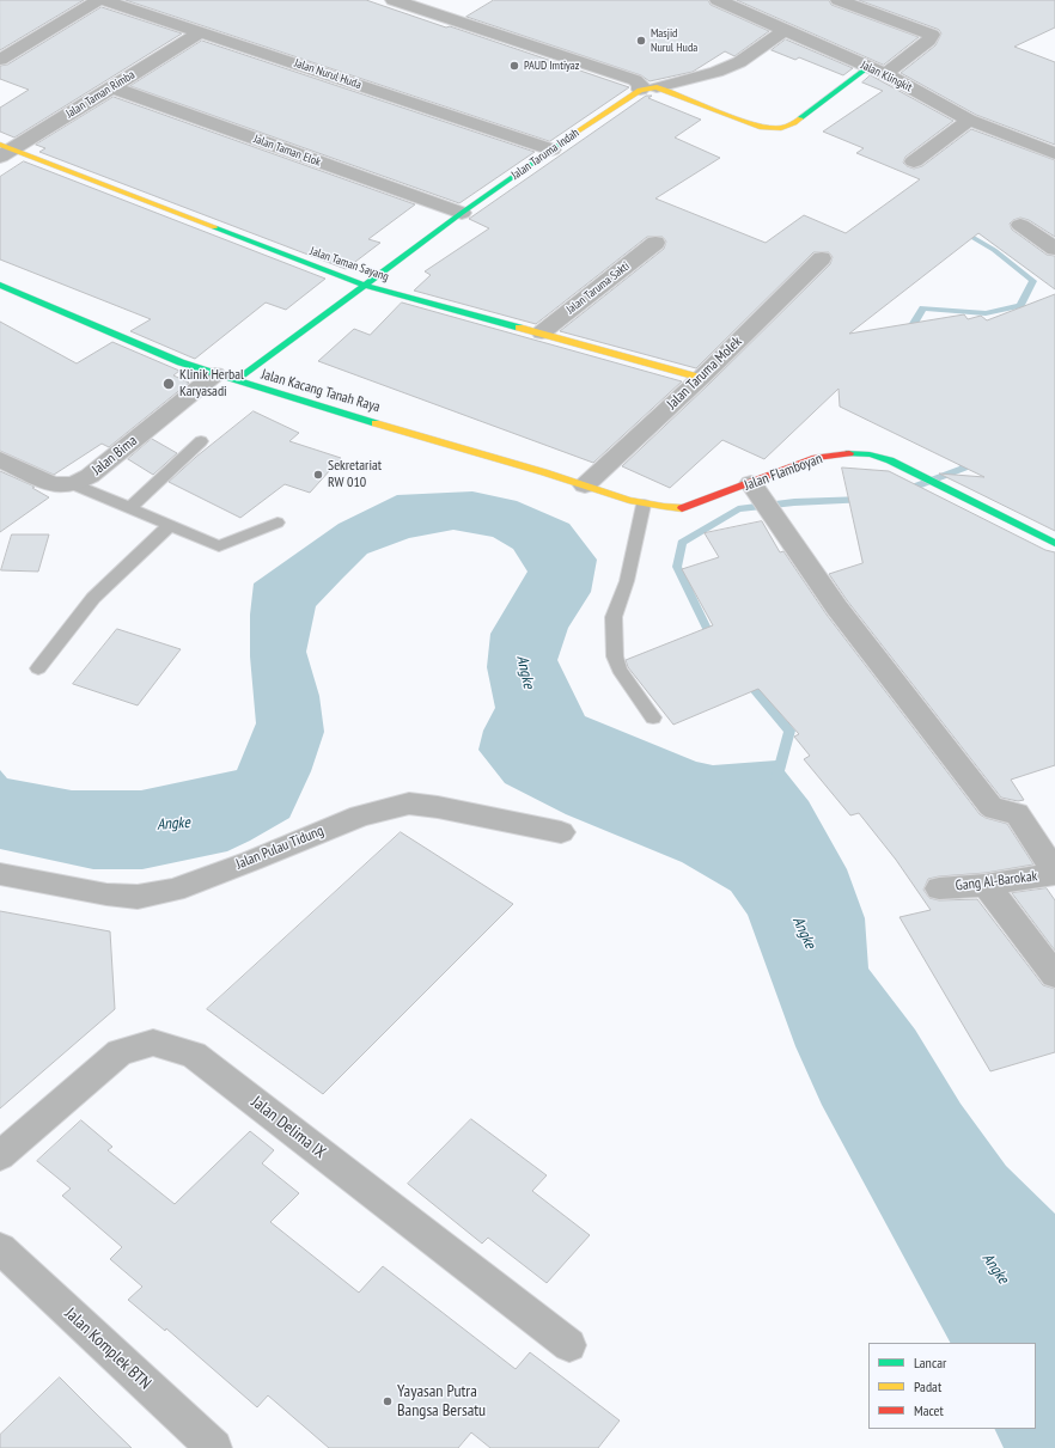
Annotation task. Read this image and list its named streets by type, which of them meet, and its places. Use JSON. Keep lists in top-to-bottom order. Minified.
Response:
{"streets":{"street":["Jalan Nurul Huda","Jalan Klingkit","Jalan Taman Rimba","Jalan Taman Elok","Jalan Taruma Indah","Jalan Taman Sayang","Jalan Taruma Sakti","Jalan Taruma Molek","Jalan Kacang Tanah Raya","Jalan Bima","Jalan Flamboyan","Jalan Pulau Tidung","Gang Al-Barokak","Jalan Delima IX","Jalan Komplek BTN"]},"crossings":[["Jalan Nurul Huda","Jalan Taman Rimba"],["Jalan Nurul Huda","Jalan Taruma Indah"],["Jalan Taman Rimba","Jalan Taman Elok"],["Jalan Taman Rimba","Jalan Taman Sayang"],["Jalan Taman Elok","Jalan Taruma Indah"],["Jalan Taruma Indah","Jalan Taman Sayang"],["Jalan Taruma Indah","Jalan Kacang Tanah Raya"],["Jalan Taruma Indah","Jalan Bima"],["Jalan Taman Sayang","Jalan Taruma Sakti"],["Jalan Taman Sayang","Jalan Taruma Molek"],["Jalan Taruma Molek","Jalan Kacang Tanah Raya"],["Jalan Taruma Molek","Jalan Flamboyan"],["Jalan Kacang Tanah Raya","Jalan Bima"],["Jalan Kacang Tanah Raya","Jalan Flamboyan"]],"water":["Angke"],"places":["Masjid Nurul Huda","PAUD Imtiyaz","Klinik Herbal Karyasadi","Sekretariat RW 010","Yayasan Putra Bangsa Bersatu"],"legend":["Lancar","Padat","Macet"]}
